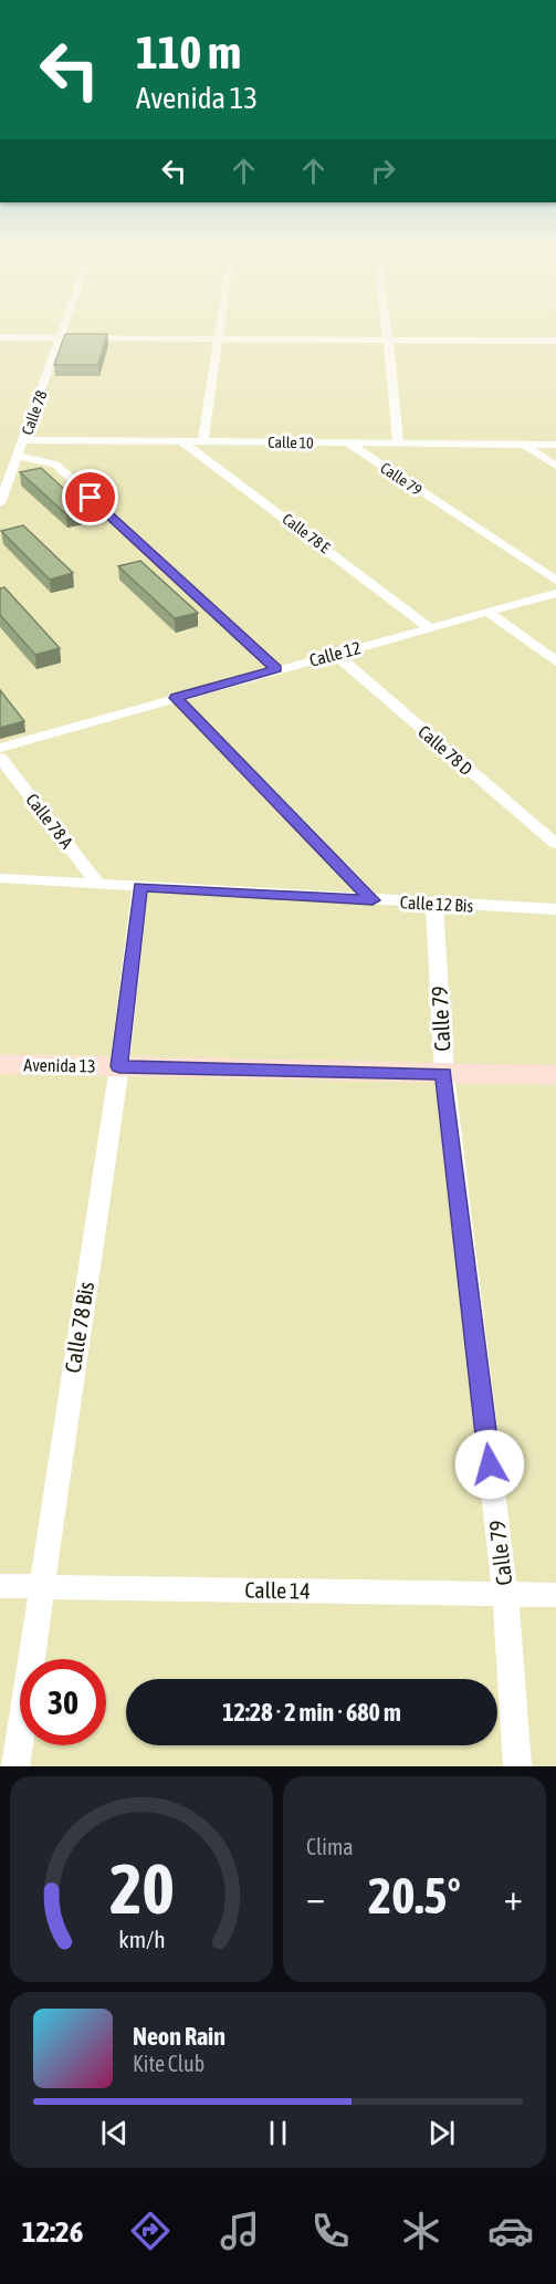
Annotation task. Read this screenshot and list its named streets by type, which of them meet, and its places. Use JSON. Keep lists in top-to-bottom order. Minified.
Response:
{"streets":{"street":["Calle 78","Calle 10","Calle 79","Calle 78 E","Calle 12","Calle 78 D","Calle 78 A","Calle 12 Bis","Avenida 13","Calle 78 Bis","Calle 14"]},"crossings":[["Calle 78","Calle 10"],["Calle 10","Calle 79"],["Calle 10","Calle 78 E"],["Calle 79","Calle 12 Bis"],["Calle 79","Avenida 13"],["Calle 79","Calle 14"],["Calle 78 E","Calle 12"],["Calle 12","Calle 78 D"],["Calle 78 A","Calle 12 Bis"],["Calle 12 Bis","Calle 78 Bis"],["Avenida 13","Calle 78 Bis"],["Calle 78 Bis","Calle 14"]],"page":{"turn":["110 m","Avenida 13"],"limit":"30","trip":"12:28 · 2 min · 680 m","tile":"Clima","heat":["−","20.5°","+"],"song":["Neon Rain","Kite Club"],"tabs":"12:26","gauge":["20","km/h"]}}
